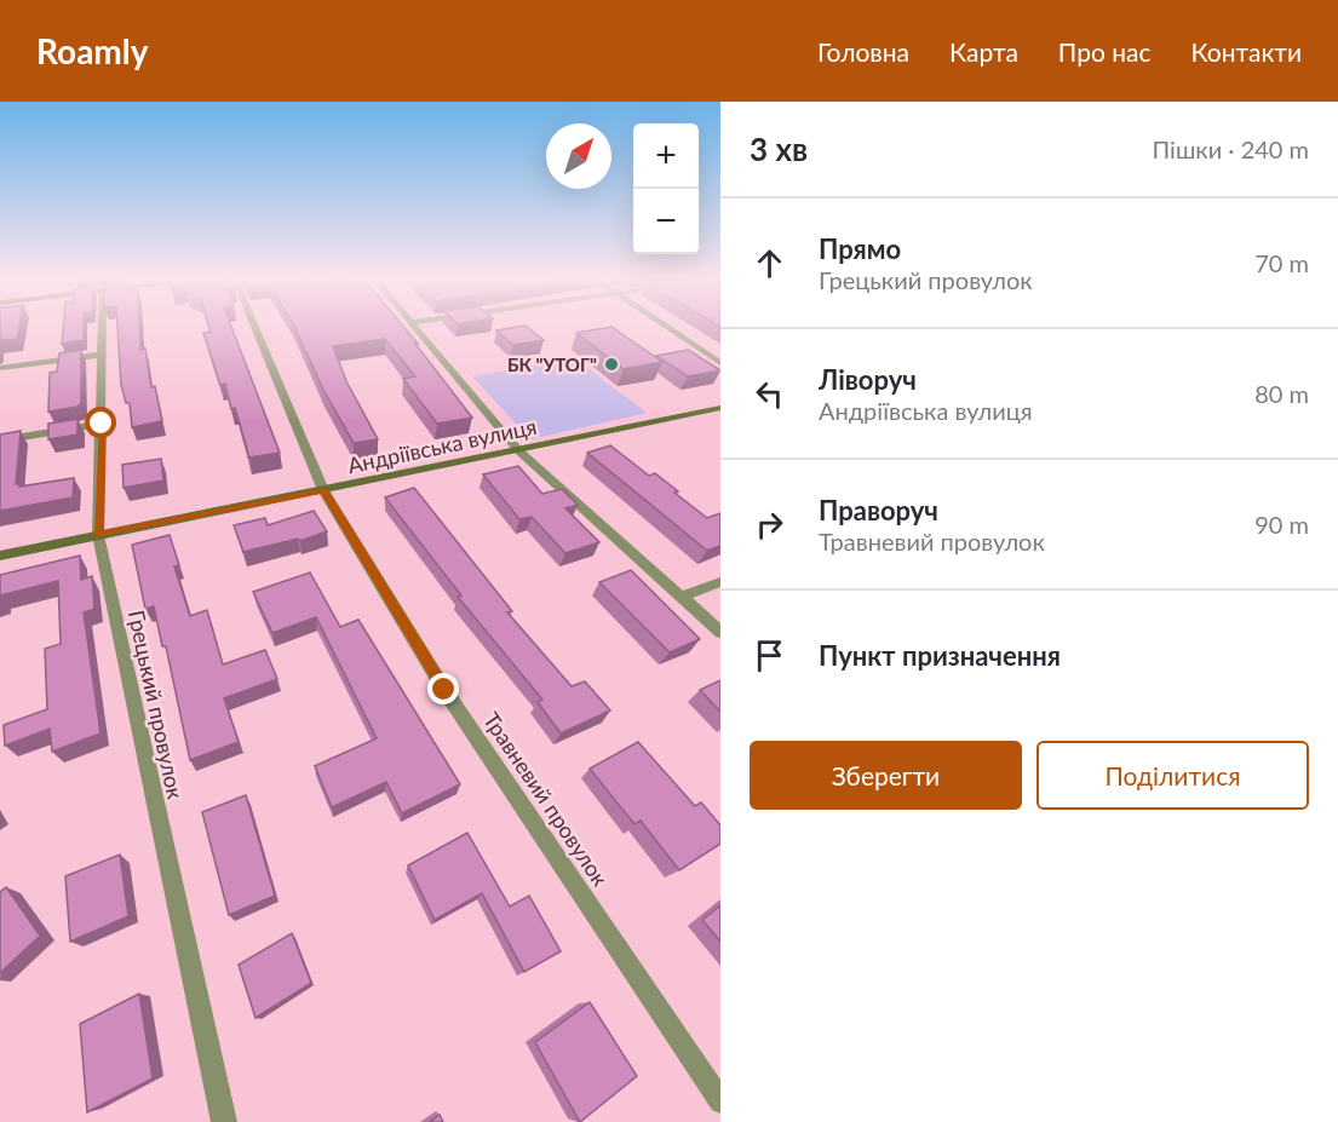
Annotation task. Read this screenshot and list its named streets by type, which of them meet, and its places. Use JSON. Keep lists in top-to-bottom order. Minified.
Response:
{"streets":{"street":["Андріївська вулиця","Грецький провулок","Травневий провулок"]},"crossings":[["Андріївська вулиця","Грецький провулок"],["Андріївська вулиця","Травневий провулок"]],"places":["БК \"УТОГ\""],"north":"top right","page":{"header":"Roamly","nav":["Головна","Карта","Про нас","Контакти"],"heading":["3 хв","Пішки · 240 m"],"map_buttons":["+","−"],"list":[["Прямо","Грецький провулок","70 m"],["Ліворуч","Андріївська вулиця","80 m"],["Праворуч","Травневий провулок","90 m"],"Пункт призначення"],"buttons":["Зберегти","Поділитися"]}}
